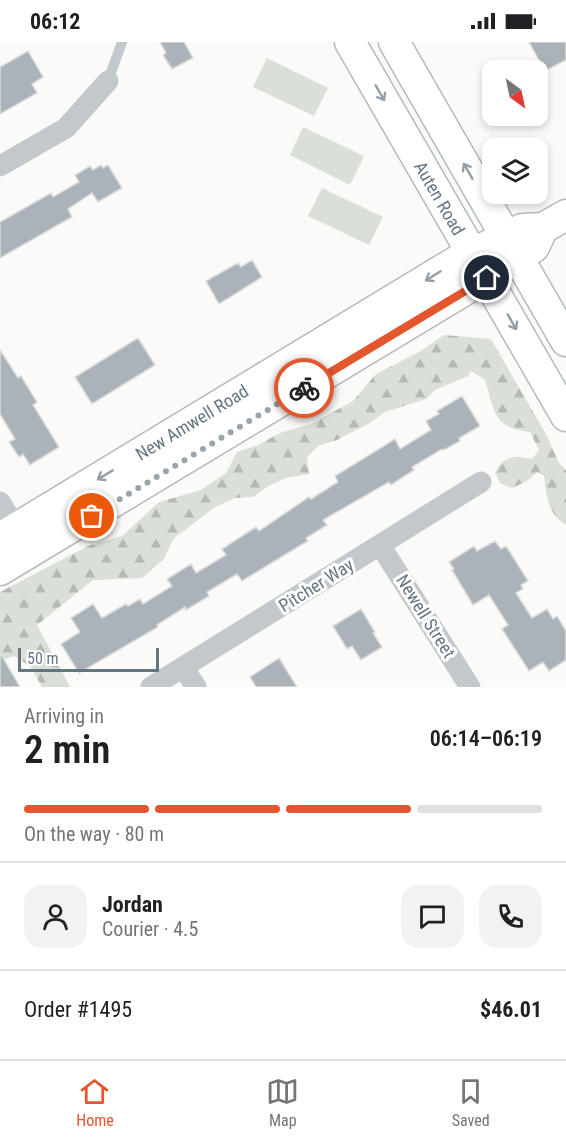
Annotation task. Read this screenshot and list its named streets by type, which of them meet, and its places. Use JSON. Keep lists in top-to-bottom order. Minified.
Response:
{"streets":{"street":["Auten Road","New Amwell Road","Pitcher Way","Newell Street"]},"crossings":[["Auten Road","New Amwell Road"],["Pitcher Way","Newell Street"]],"scale_bar":"50 m","north":"bottom right","page":{"status":"06:12","scale":"50 m","heading":["2 min","Arriving in","06:14–06:19"],"panel":["Jordan","Courier · 4.5","Order #1495","$46.01"],"bar":"On the way · 80 m","tabs":["Home","Map","Saved"]}}
